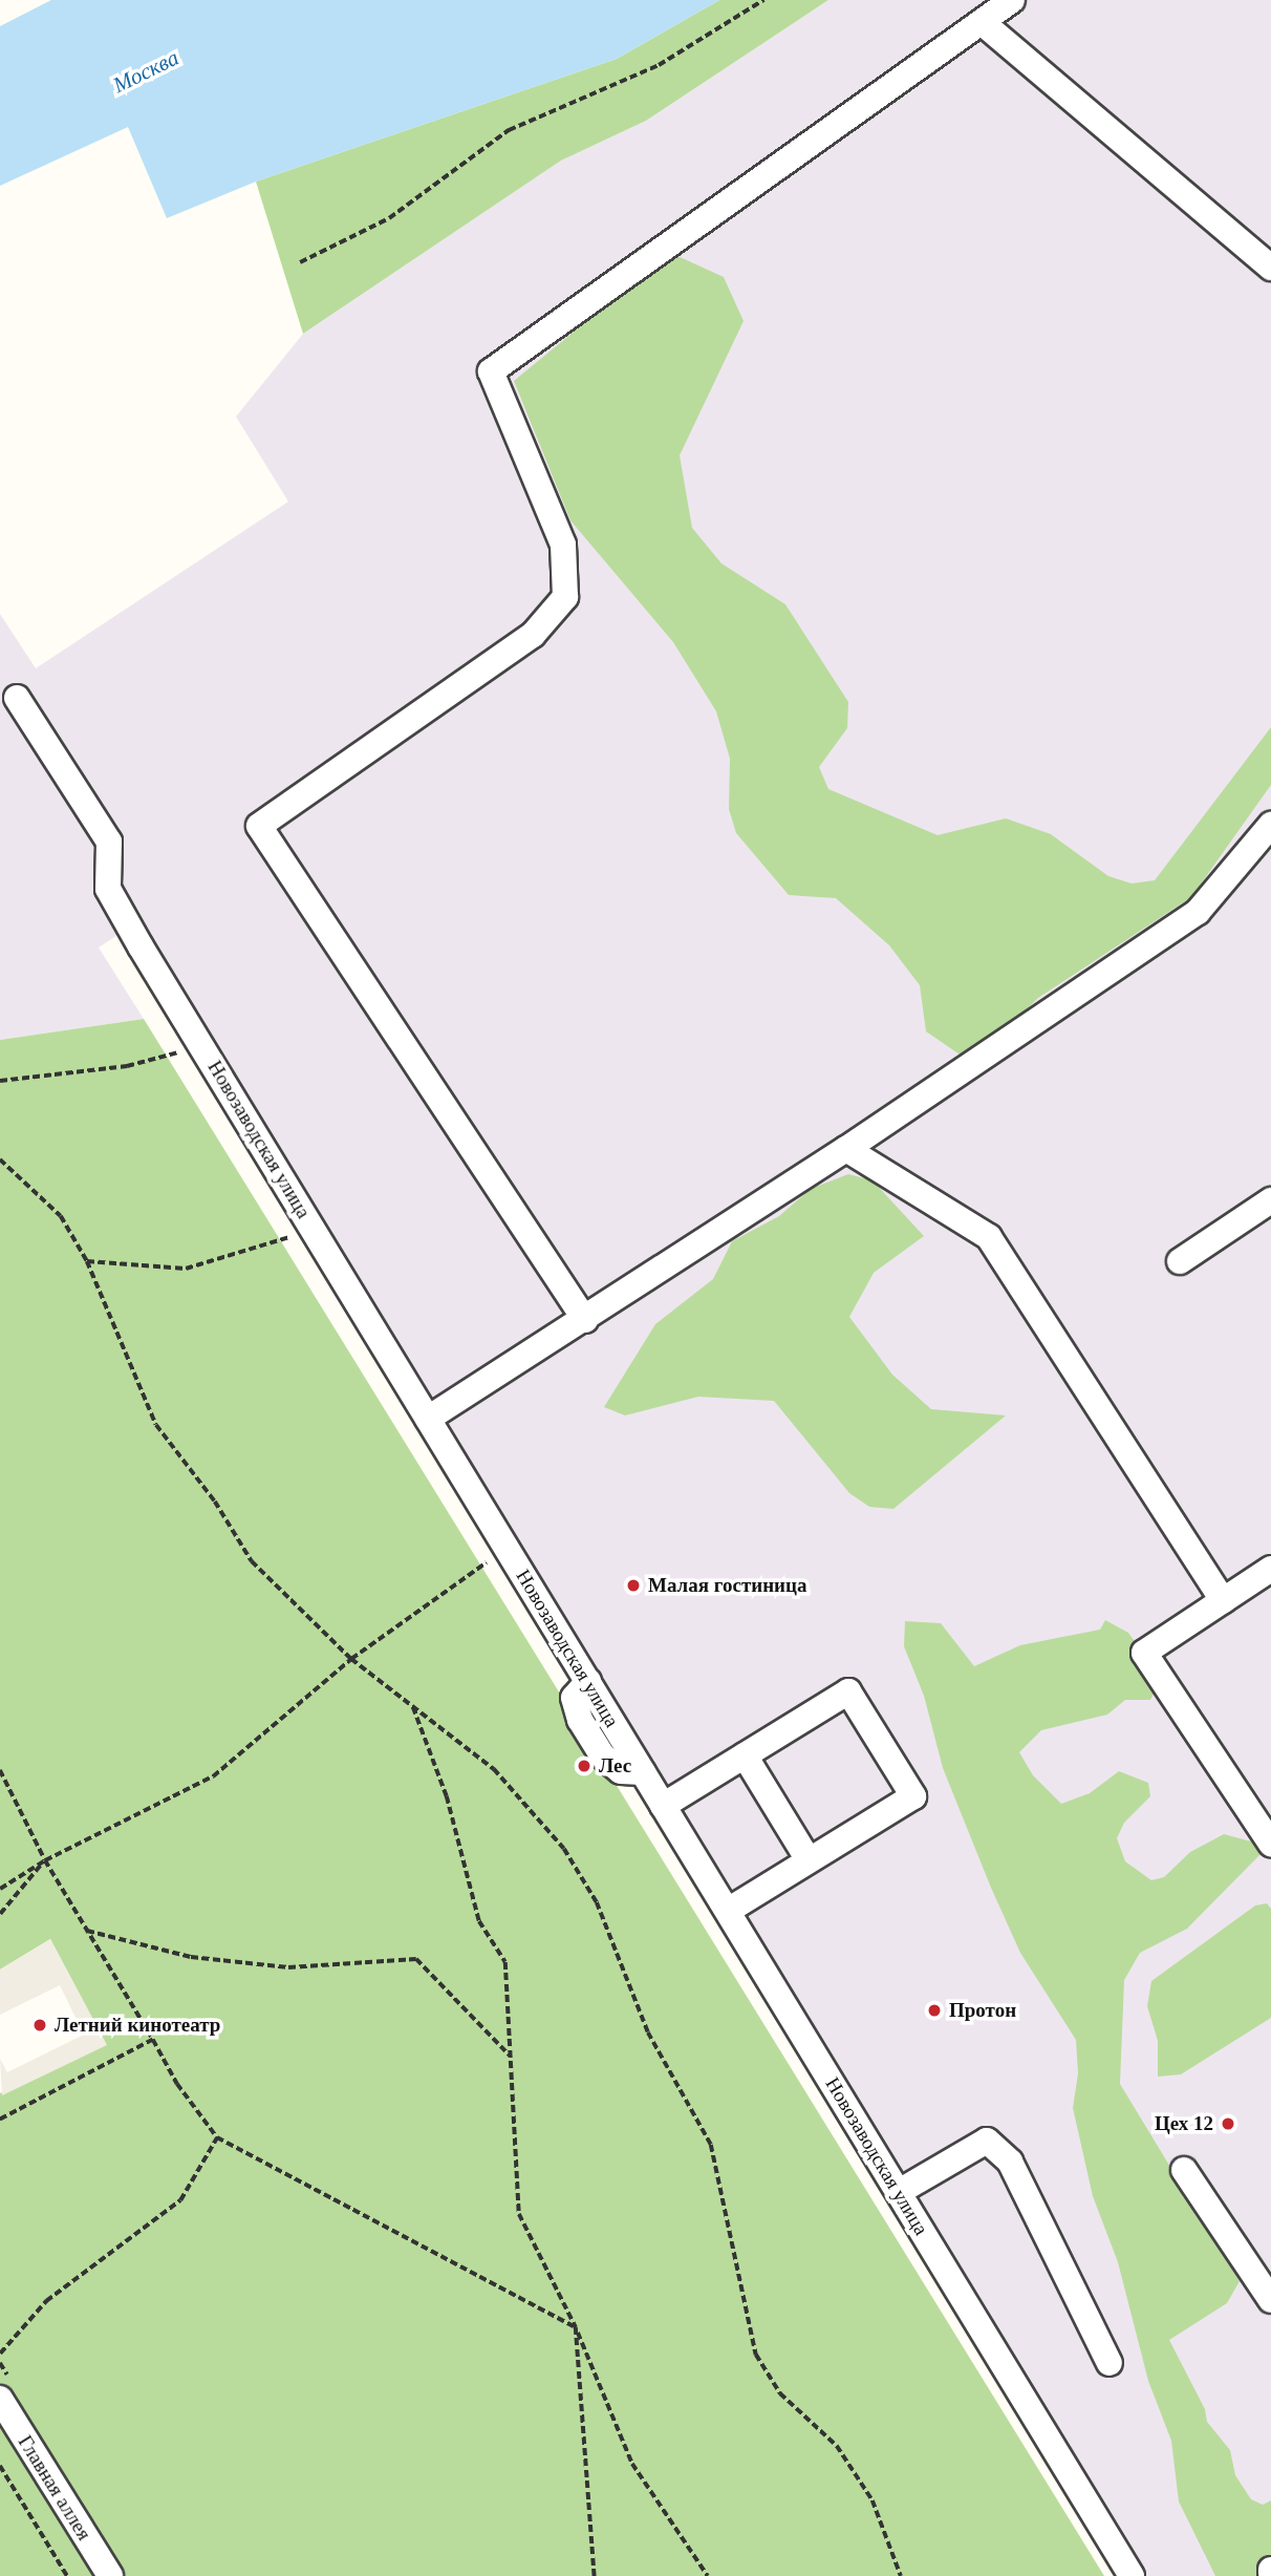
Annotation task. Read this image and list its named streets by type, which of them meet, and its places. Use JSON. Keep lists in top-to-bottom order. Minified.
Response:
{"streets":{"street":["Новозаводская улица","Главная аллея"]},"water":["Москва"],"places":["Малая гостиница","Лес","Протон","Летний кинотеатр","Цех 12"]}
